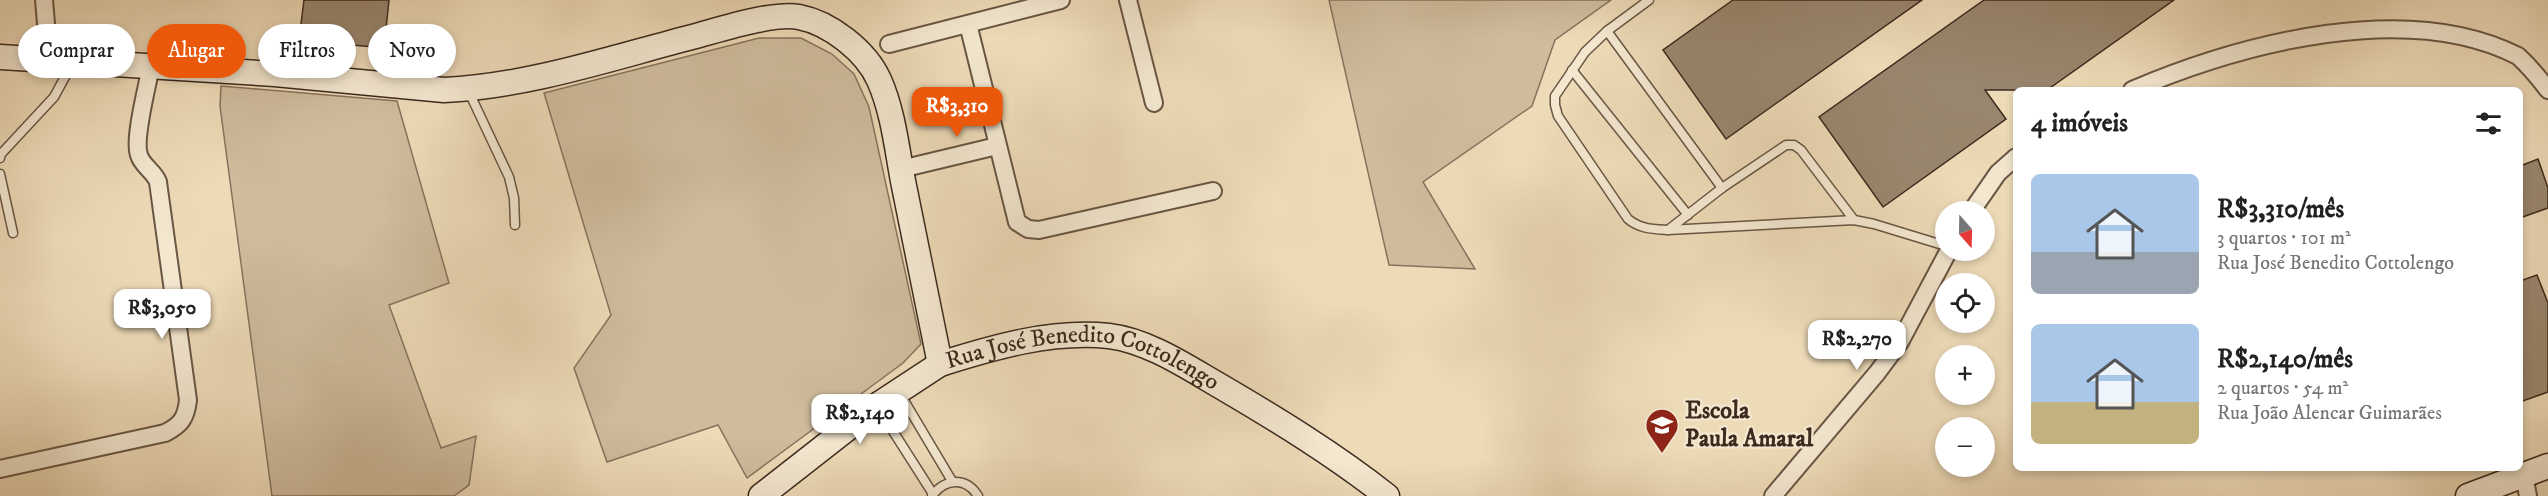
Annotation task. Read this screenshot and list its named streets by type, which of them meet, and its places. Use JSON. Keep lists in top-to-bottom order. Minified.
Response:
{"streets":{"main road":["Rua José Benedito Cottolengo"]},"places":{"school or university":["Escola Paula Amaral"]},"north":"bottom","page":{"chip":["Comprar","Alugar","Filtros","Novo"],"price":["R$3,310","R$3,050","R$2,270","R$2,140"],"heading":"4 imóveis","list":[{"name":"R$3,310/mês","note":"3 quartos · 101 m² · Rua José Benedito Cottolengo"},{"name":"R$2,140/mês","note":"2 quartos · 54 m² · Rua João Alencar Guimarães"}],"map_buttons":["+","−"]}}
